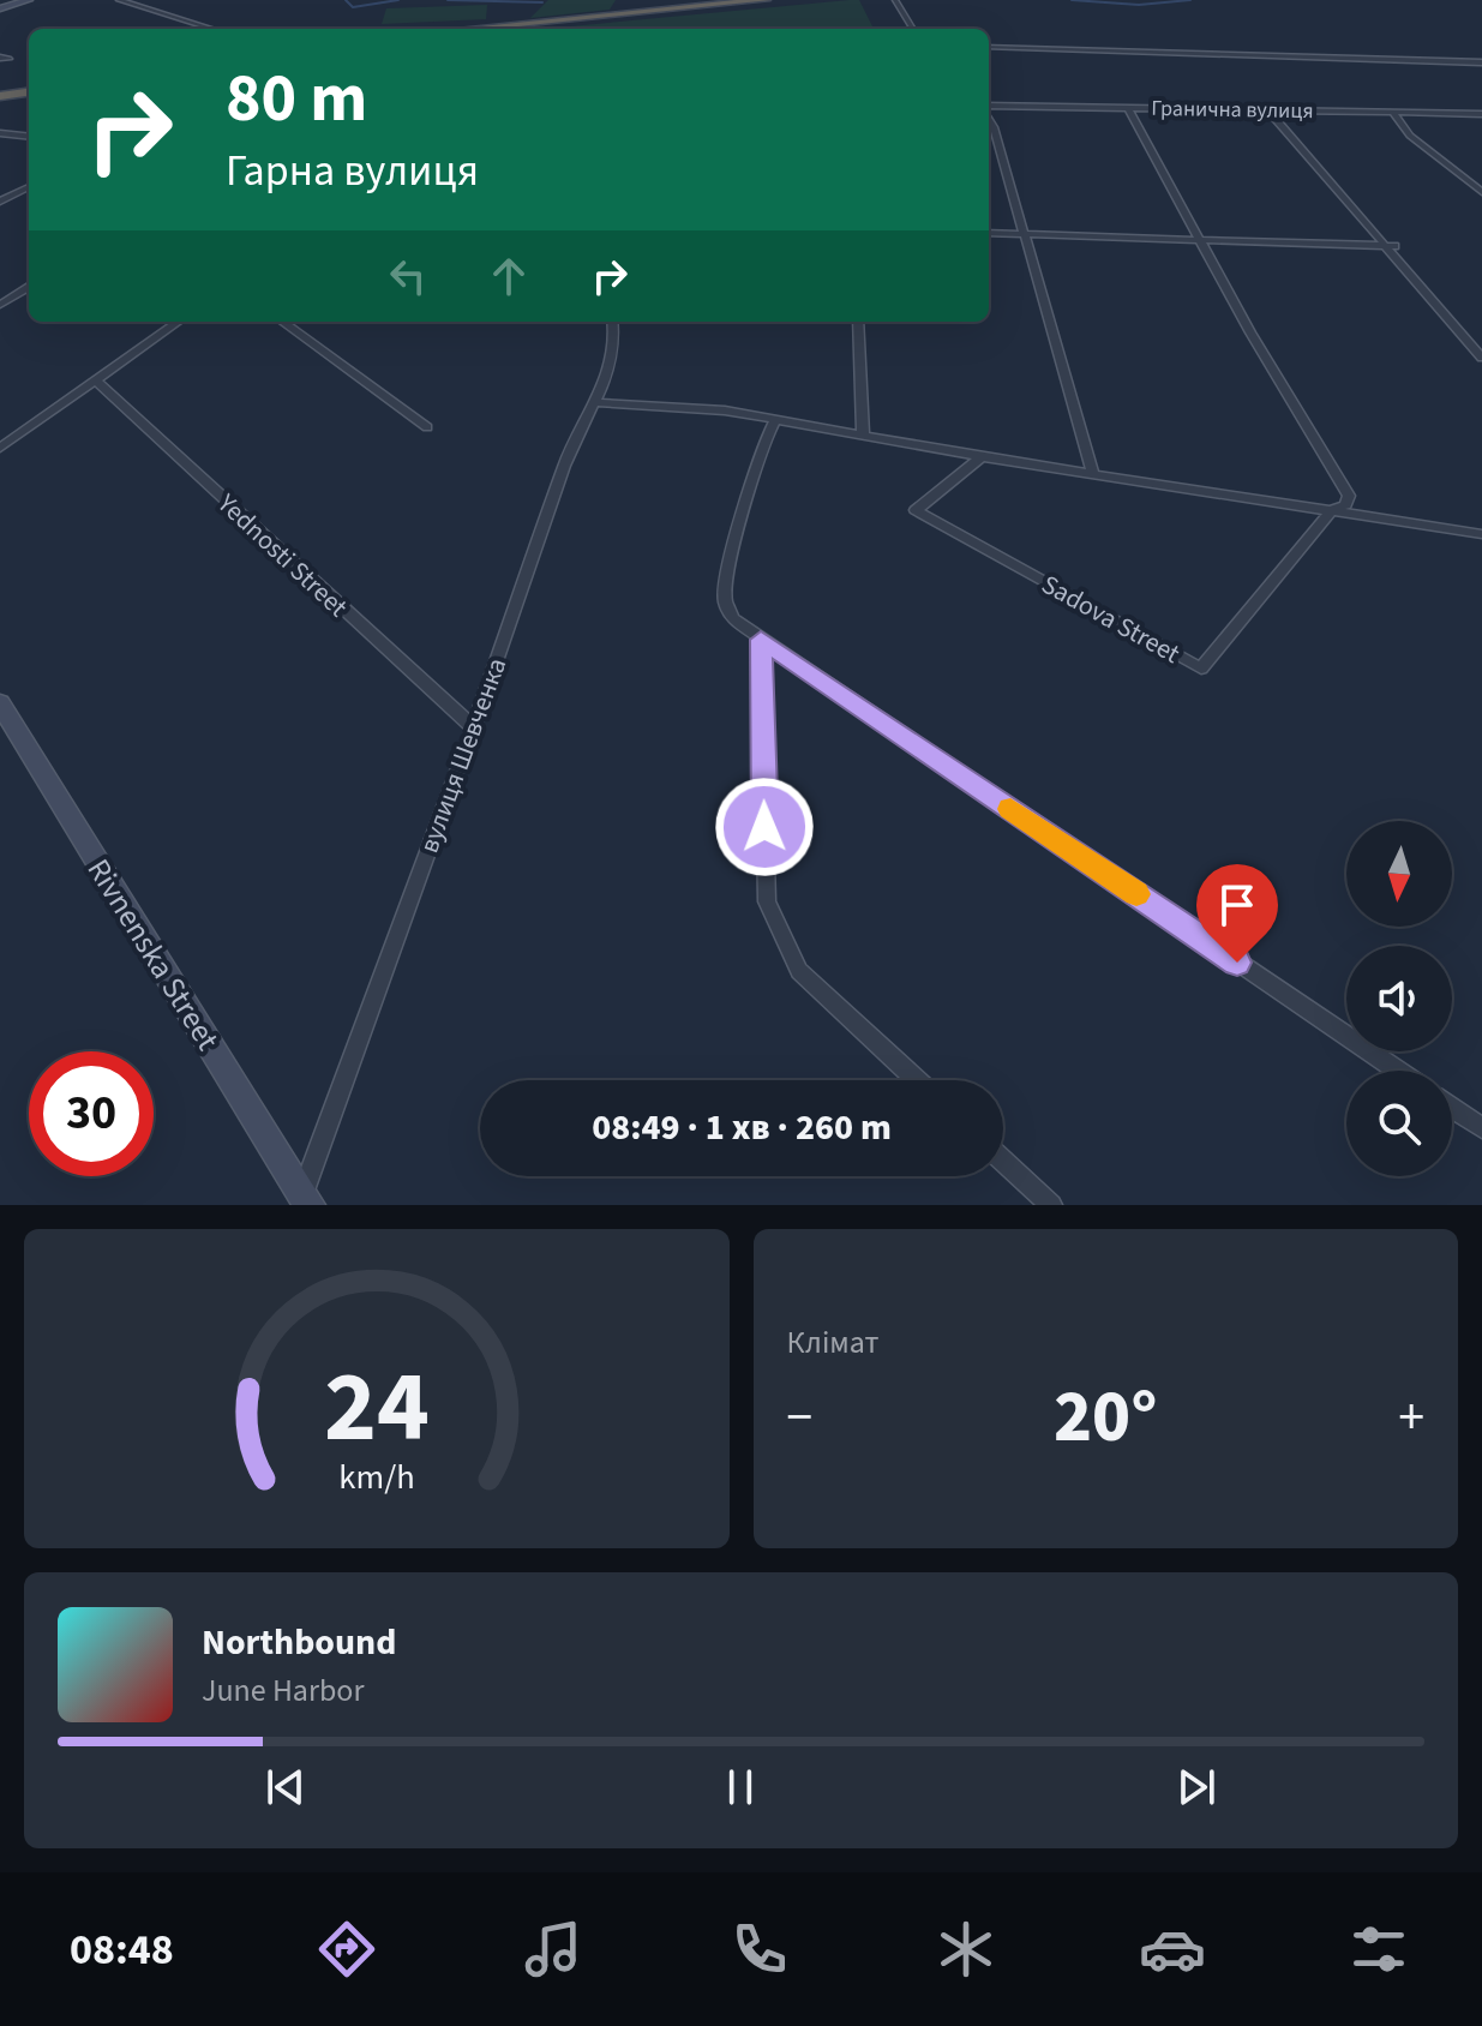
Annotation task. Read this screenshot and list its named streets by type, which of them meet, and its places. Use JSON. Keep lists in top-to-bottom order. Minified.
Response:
{"streets":{"main road":["Rivnenska Street"],"street":["Гранична вулиця","Yednosti Street","Sadova Street","вулиця Шевченка"]},"crossings":[["Yednosti Street","вулиця Шевченка"],["вулиця Шевченка","Rivnenska Street"]],"north":"bottom","page":{"turn":["80 m","Гарна вулиця"],"limit":"30","trip":"08:49 · 1 хв · 260 m","tile":"Клімат","heat":["−","20°","+"],"song":["Northbound","June Harbor"],"tabs":"08:48","gauge":["24","km/h"]}}
